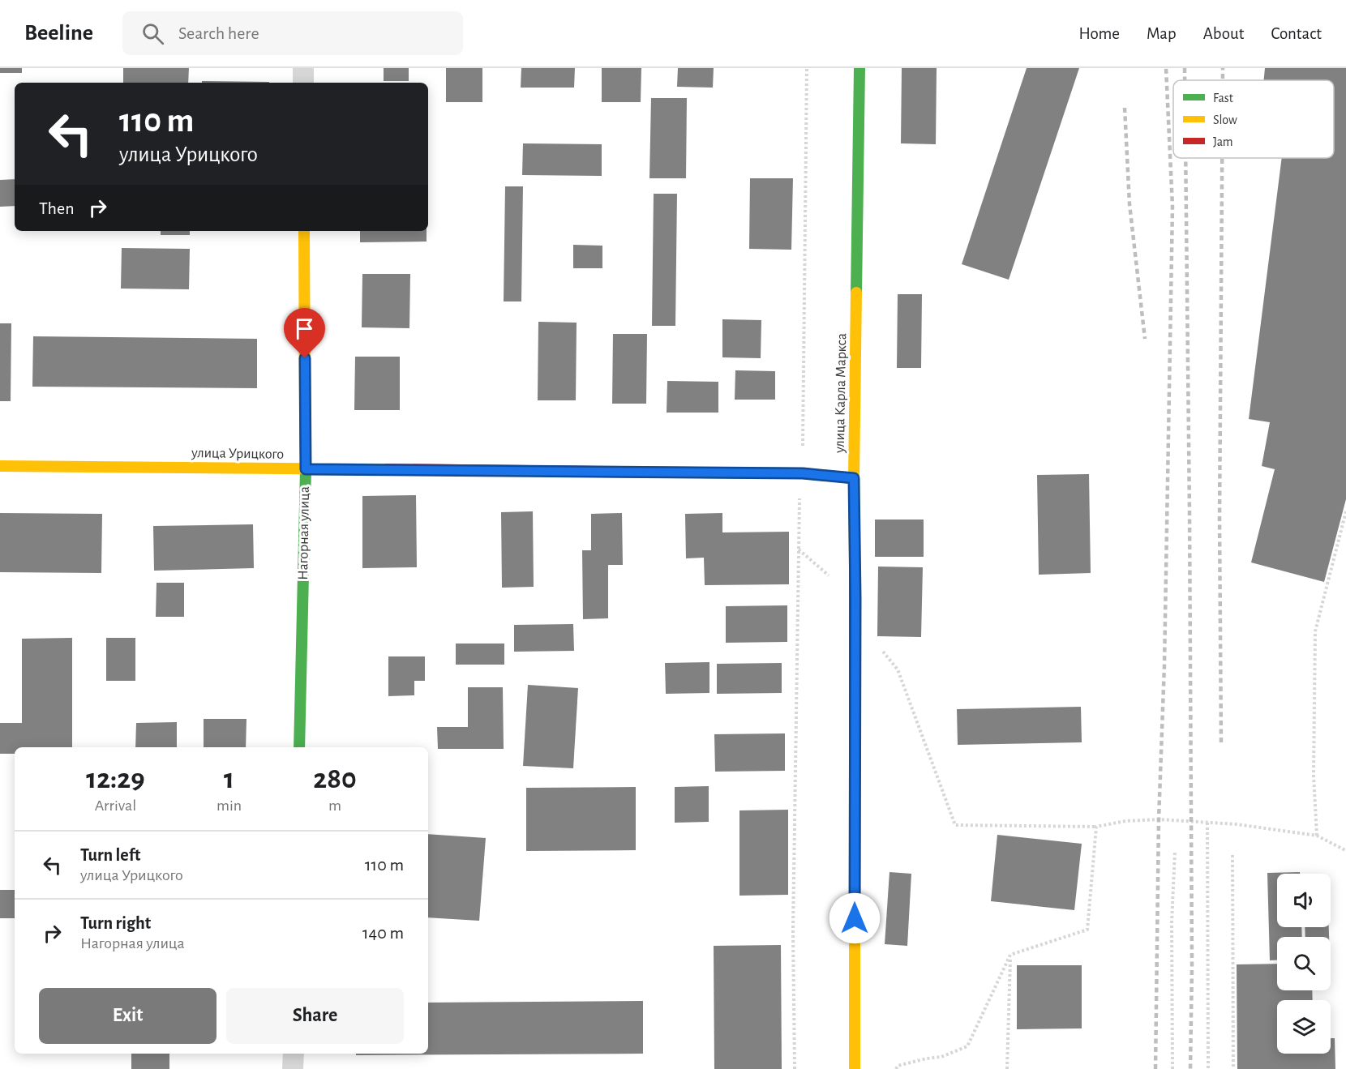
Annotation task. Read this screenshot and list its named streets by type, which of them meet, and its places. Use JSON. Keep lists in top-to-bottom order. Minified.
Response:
{"streets":{"street":["улица Карла Маркса","улица Урицкого","Нагорная улица"]},"crossings":[["улица Карла Маркса","улица Урицкого"],["улица Урицкого","Нагорная улица"]],"legend":["Fast","Slow","Jam"],"page":{"header":"Beeline","search":"Search here","nav":["Home","Map","About","Contact"],"turn":["110 m","улица Урицкого"],"then":"Then","eta":["12:29","Arrival","1","min","280","m"],"list":[{"name":"Turn left","note":"улица Урицкого","value":"110 m"},{"name":"Turn right","note":"Нагорная улица","value":"140 m"}],"buttons":["Exit","Share"]}}
